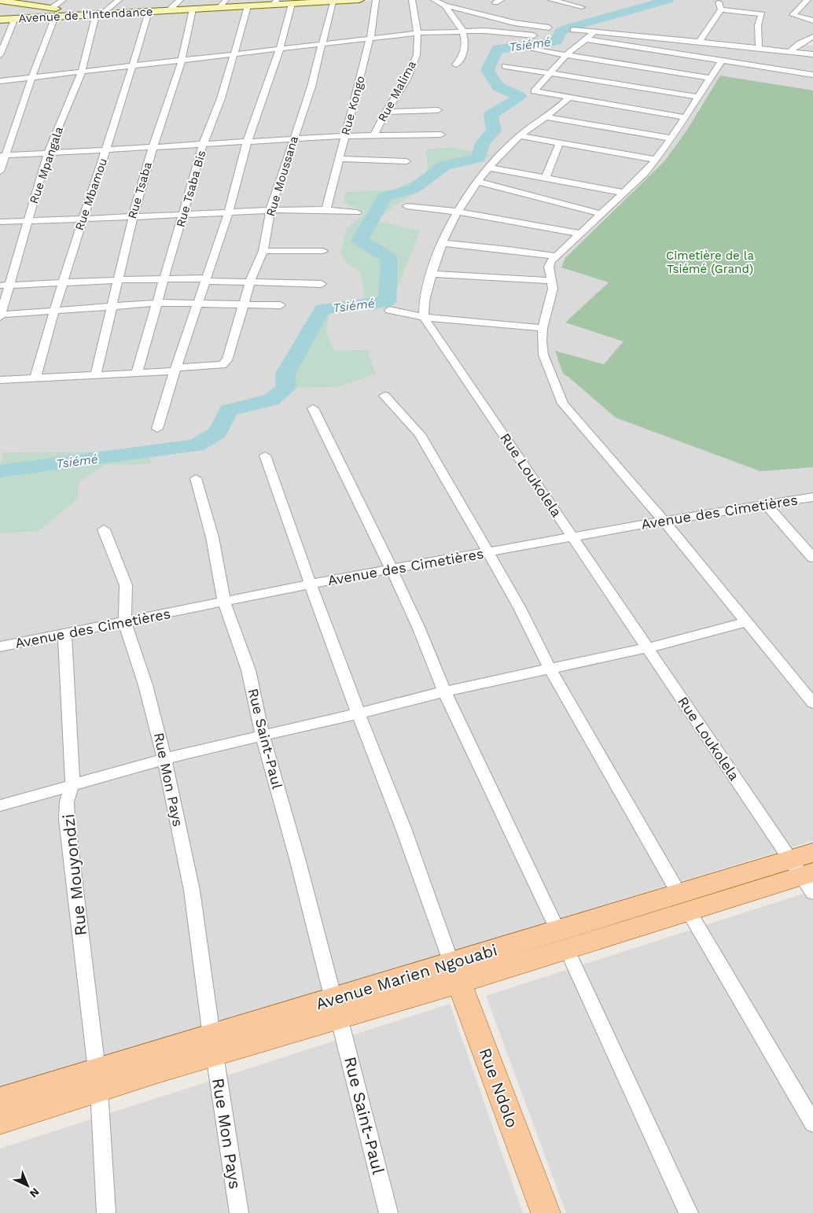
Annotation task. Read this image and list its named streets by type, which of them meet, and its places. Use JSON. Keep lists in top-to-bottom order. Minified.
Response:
{"streets":{"main road":["Rue Ndolo"],"street":["Avenue de l'Intendance","Rue Malima","Rue Kongo","Rue Mpangala","Rue Moussana","Rue Tsaba Bis","Rue Tsaba","Rue Mbamou","Rue Loukolela","Avenue des Cimetières","Rue Saint-Paul","Rue Mon Pays","Rue Mouyondzi"]},"crossings":[["Avenue de l'Intendance","Rue Mpangala"],["Avenue de l'Intendance","Rue Moussana"],["Avenue de l'Intendance","Rue Tsaba Bis"],["Avenue de l'Intendance","Rue Tsaba"],["Avenue de l'Intendance","Rue Mbamou"],["Rue Loukolela","Avenue des Cimetières"],["Avenue des Cimetières","Rue Saint-Paul"],["Avenue des Cimetières","Rue Mon Pays"],["Avenue des Cimetières","Rue Mouyondzi"]],"water":["Tsiémé"],"parks":["Cimetière de la Tsiémé (Grand)"],"north":"bottom right"}
